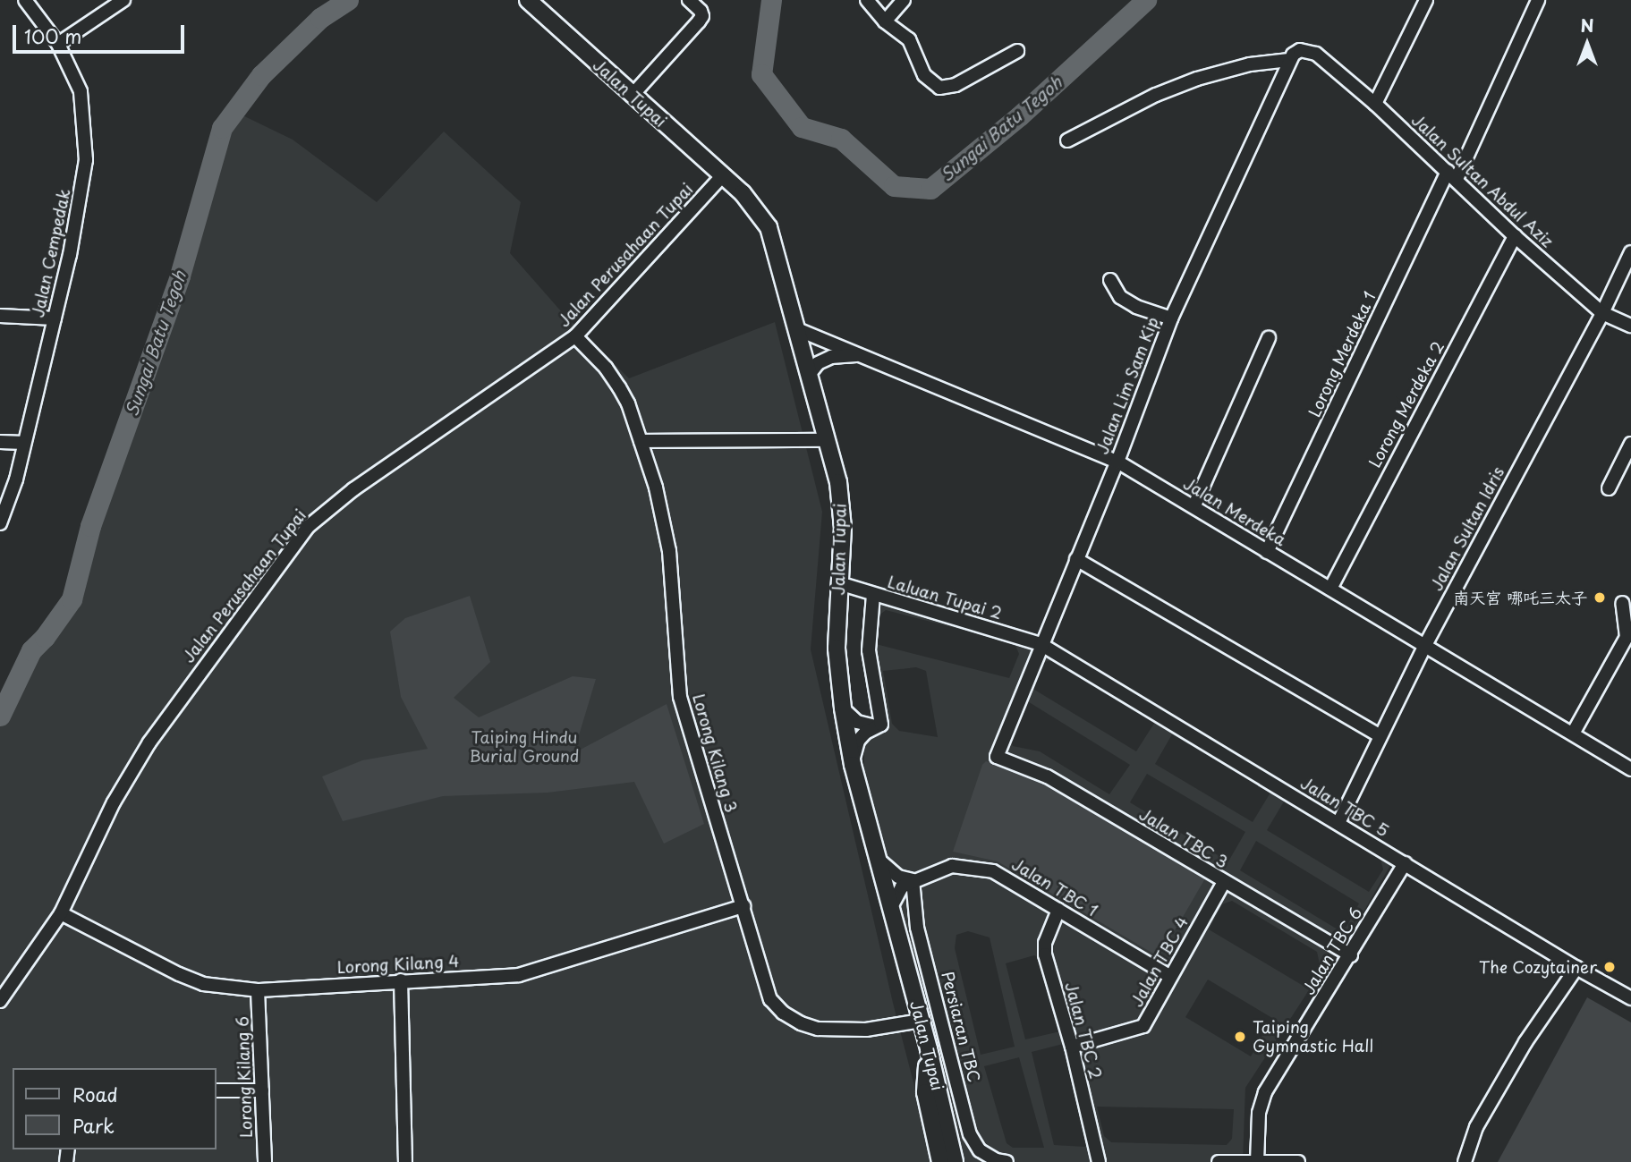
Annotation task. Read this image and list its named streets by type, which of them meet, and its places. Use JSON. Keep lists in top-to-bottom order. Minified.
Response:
{"streets":{"main road":["Jalan Tupai"],"street":["Jalan Sultan Abdul Aziz","Jalan Cempedak","Jalan Perusahaan Tupai","Lorong Merdeka 1","Jalan Lim Sam Kip","Lorong Merdeka 2","Jalan Merdeka","Jalan Sultan Idris","Laluan Tupai 2","Lorong Kilang 3","Jalan TBC 5","Jalan TBC 3","Jalan TBC 1","Jalan TBC 6","Jalan TBC 4","Lorong Kilang 4","Persiaran TBC","Jalan TBC 2","Lorong Kilang 6"]},"crossings":[["Jalan Tupai","Jalan Perusahaan Tupai"],["Jalan Tupai","Jalan Merdeka"],["Jalan Tupai","Laluan Tupai 2"],["Jalan Tupai","Lorong Kilang 3"],["Jalan Sultan Abdul Aziz","Lorong Merdeka 1"],["Jalan Sultan Abdul Aziz","Jalan Lim Sam Kip"],["Jalan Sultan Abdul Aziz","Lorong Merdeka 2"],["Jalan Sultan Abdul Aziz","Jalan Sultan Idris"],["Jalan Perusahaan Tupai","Lorong Kilang 3"],["Jalan Perusahaan Tupai","Lorong Kilang 4"],["Lorong Merdeka 1","Jalan Merdeka"],["Jalan Lim Sam Kip","Jalan Merdeka"],["Jalan Lim Sam Kip","Laluan Tupai 2"],["Jalan Lim Sam Kip","Jalan TBC 5"],["Jalan Lim Sam Kip","Jalan TBC 3"],["Lorong Merdeka 2","Jalan Merdeka"],["Jalan Merdeka","Jalan Sultan Idris"],["Jalan Sultan Idris","Jalan TBC 5"],["Laluan Tupai 2","Jalan TBC 5"],["Lorong Kilang 3","Lorong Kilang 4"],["Jalan TBC 5","Jalan TBC 6"],["Jalan TBC 3","Jalan TBC 6"],["Jalan TBC 3","Jalan TBC 4"],["Jalan TBC 1","Jalan TBC 4"],["Jalan TBC 1","Persiaran TBC"],["Jalan TBC 1","Jalan TBC 2"],["Jalan TBC 4","Jalan TBC 2"],["Lorong Kilang 4","Lorong Kilang 6"]],"water":["Sungai Batu Tegoh"],"parks":["Taiping Hindu Burial Ground"],"places":["南天宫 哪吒三太子","The Cozytainer","Taiping Gymnastic Hall"],"legend":["Road","Park"],"scale_bar":"100 m","north":"top"}
